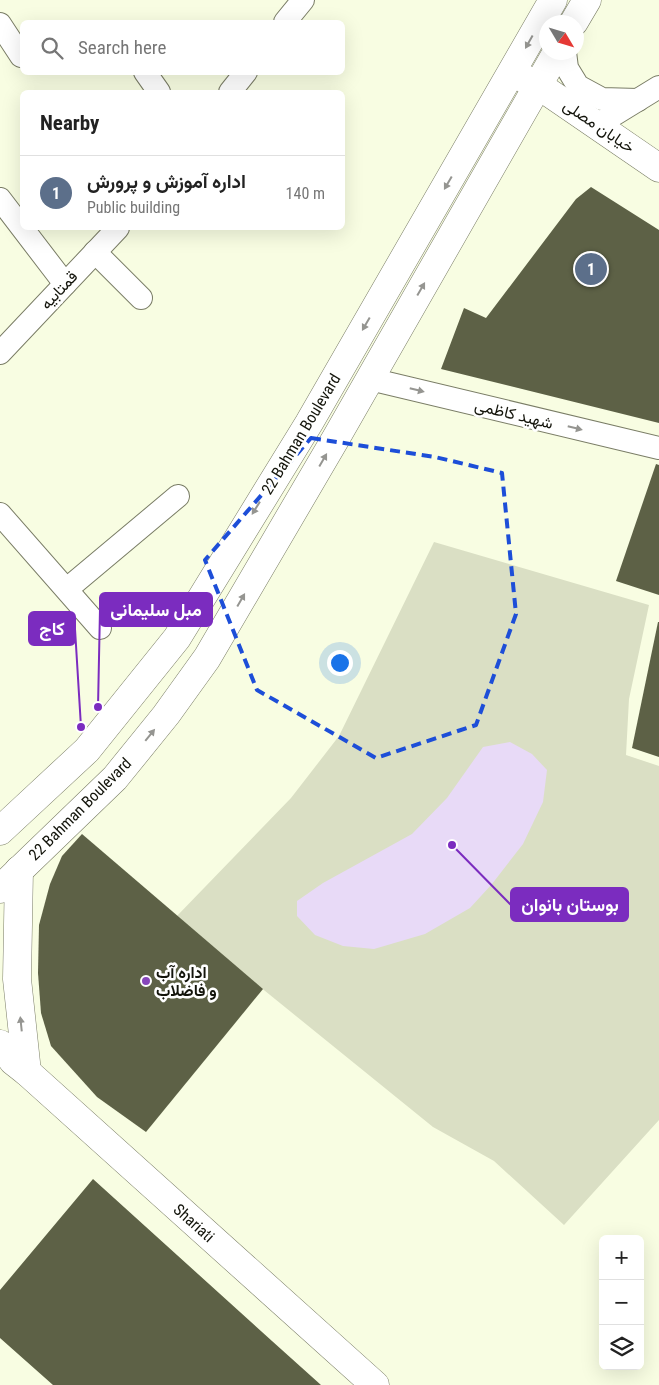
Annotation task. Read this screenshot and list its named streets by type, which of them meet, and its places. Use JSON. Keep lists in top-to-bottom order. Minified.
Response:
{"streets":{"main road":["خیابان مصلی","22 Bahman Boulevard","Shariati"],"street":["قمتابیه","شهید کاظمی"]},"crossings":[["خیابان مصلی","22 Bahman Boulevard"],["شهید کاظمی","22 Bahman Boulevard"]],"one_way":["شهید کاظمی"],"places":["مبل سلیمانی","کاج","بوستان بانوان","اداره آب و فاضلاب"],"north":"bottom right","page":{"search":"Search here","heading":"Nearby","list":[{"mark":"1","name":"اداره آموزش و پرورش","note":"Public building","value":"140 m"}],"pins":"1","map_buttons":["+","−"]}}
